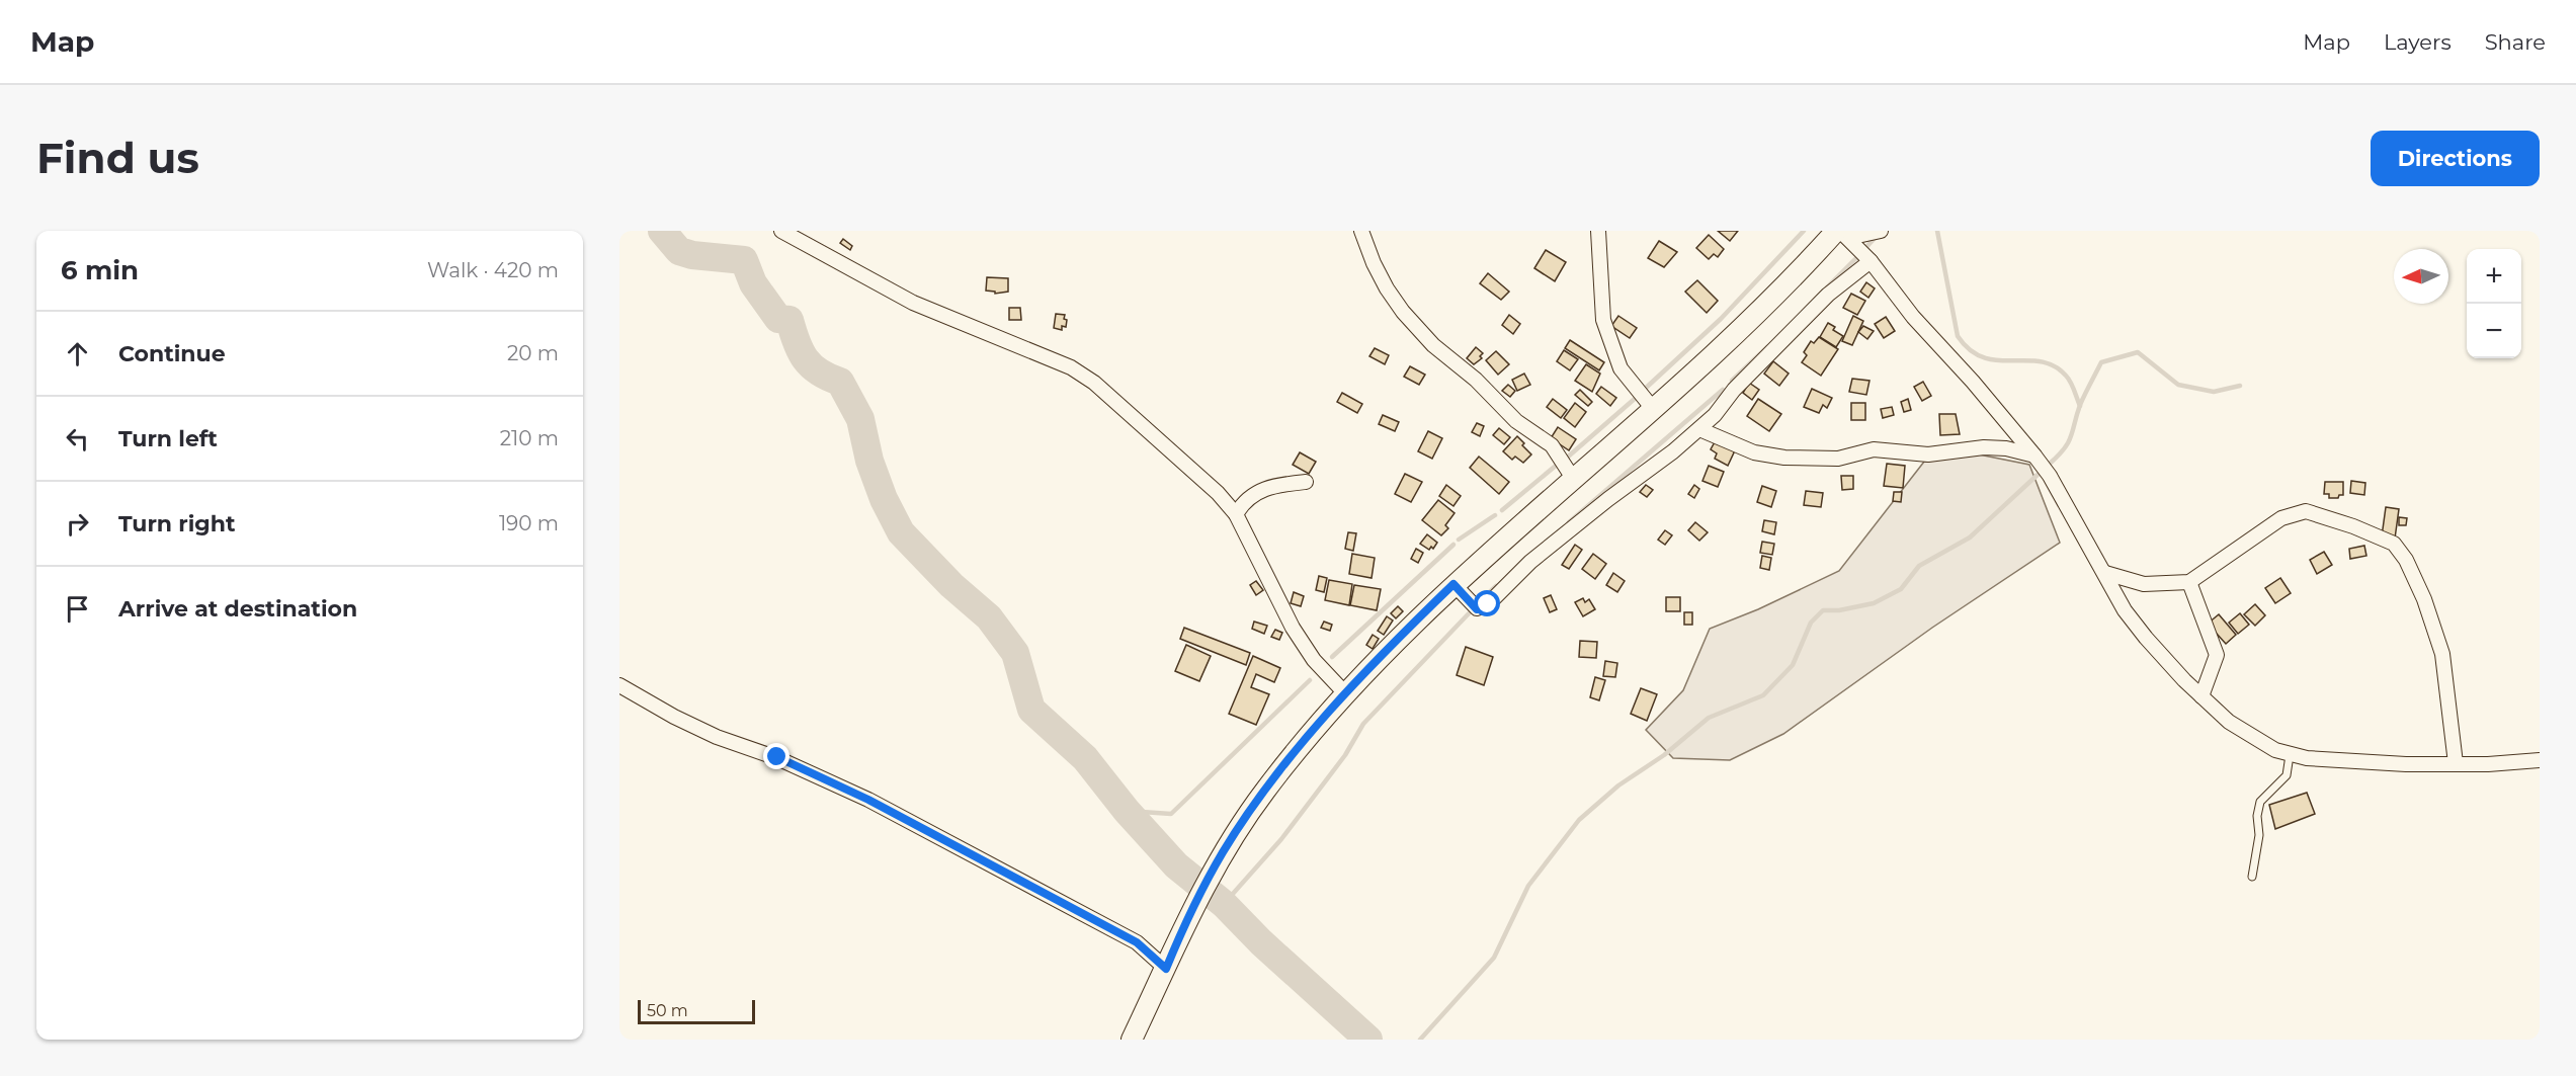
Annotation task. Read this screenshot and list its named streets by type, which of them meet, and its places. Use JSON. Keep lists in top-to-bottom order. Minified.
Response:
{"scale_bar":"50 m","north":"left","page":{"header":"Map","nav":["Map","Layers","Share"],"buttons":"Directions","title":"Find us","heading":["6 min","Walk · 420 m"],"map_buttons":["+","−"],"list":[["Continue","20 m"],["Turn left","210 m"],["Turn right","190 m"],"Arrive at destination"],"scale":"50 m"}}
